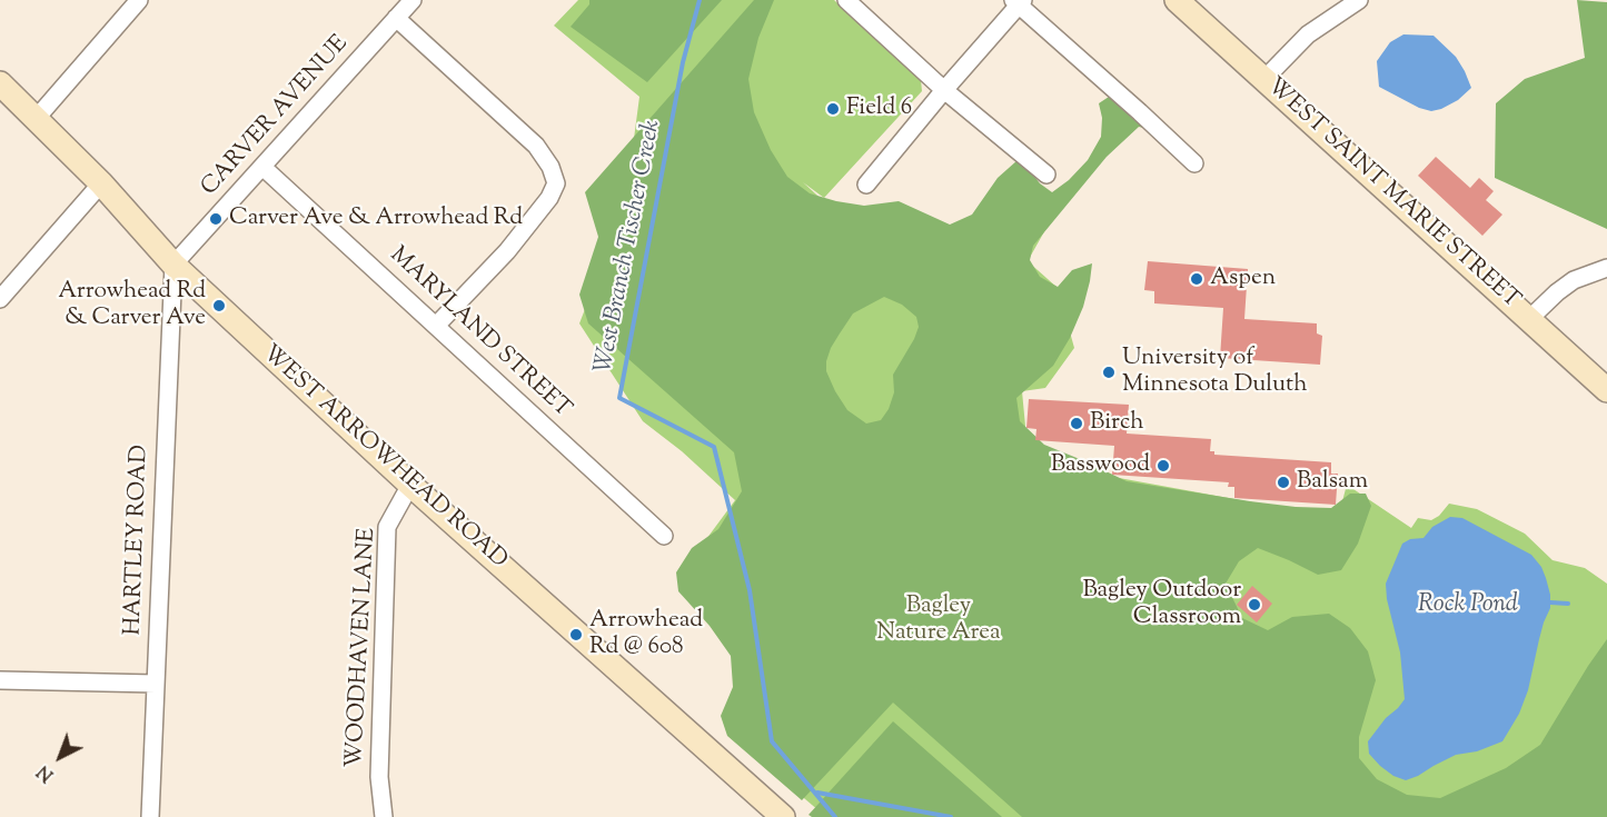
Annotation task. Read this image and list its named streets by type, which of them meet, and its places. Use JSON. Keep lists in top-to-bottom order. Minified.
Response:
{"streets":{"street":["CARVER AVENUE","WEST SAINT MARIE STREET","MARYLAND STREET","WEST ARROWHEAD ROAD","HARTLEY ROAD","WOODHAVEN LANE"]},"crossings":[["CARVER AVENUE","MARYLAND STREET"],["CARVER AVENUE","WEST ARROWHEAD ROAD"],["CARVER AVENUE","HARTLEY ROAD"],["WEST ARROWHEAD ROAD","HARTLEY ROAD"],["WEST ARROWHEAD ROAD","WOODHAVEN LANE"]],"water":["West Branch Tischer Creek","Rock Pond"],"parks":["Bagley Nature Area"],"places":["Field 6","Carver Ave & Arrowhead Rd","Aspen","Arrowhead Rd & Carver Ave","University of Minnesota Duluth","Birch","Basswood","Balsam","Bagley Outdoor Classroom","Arrowhead Rd @ 608"],"north":"bottom left"}
